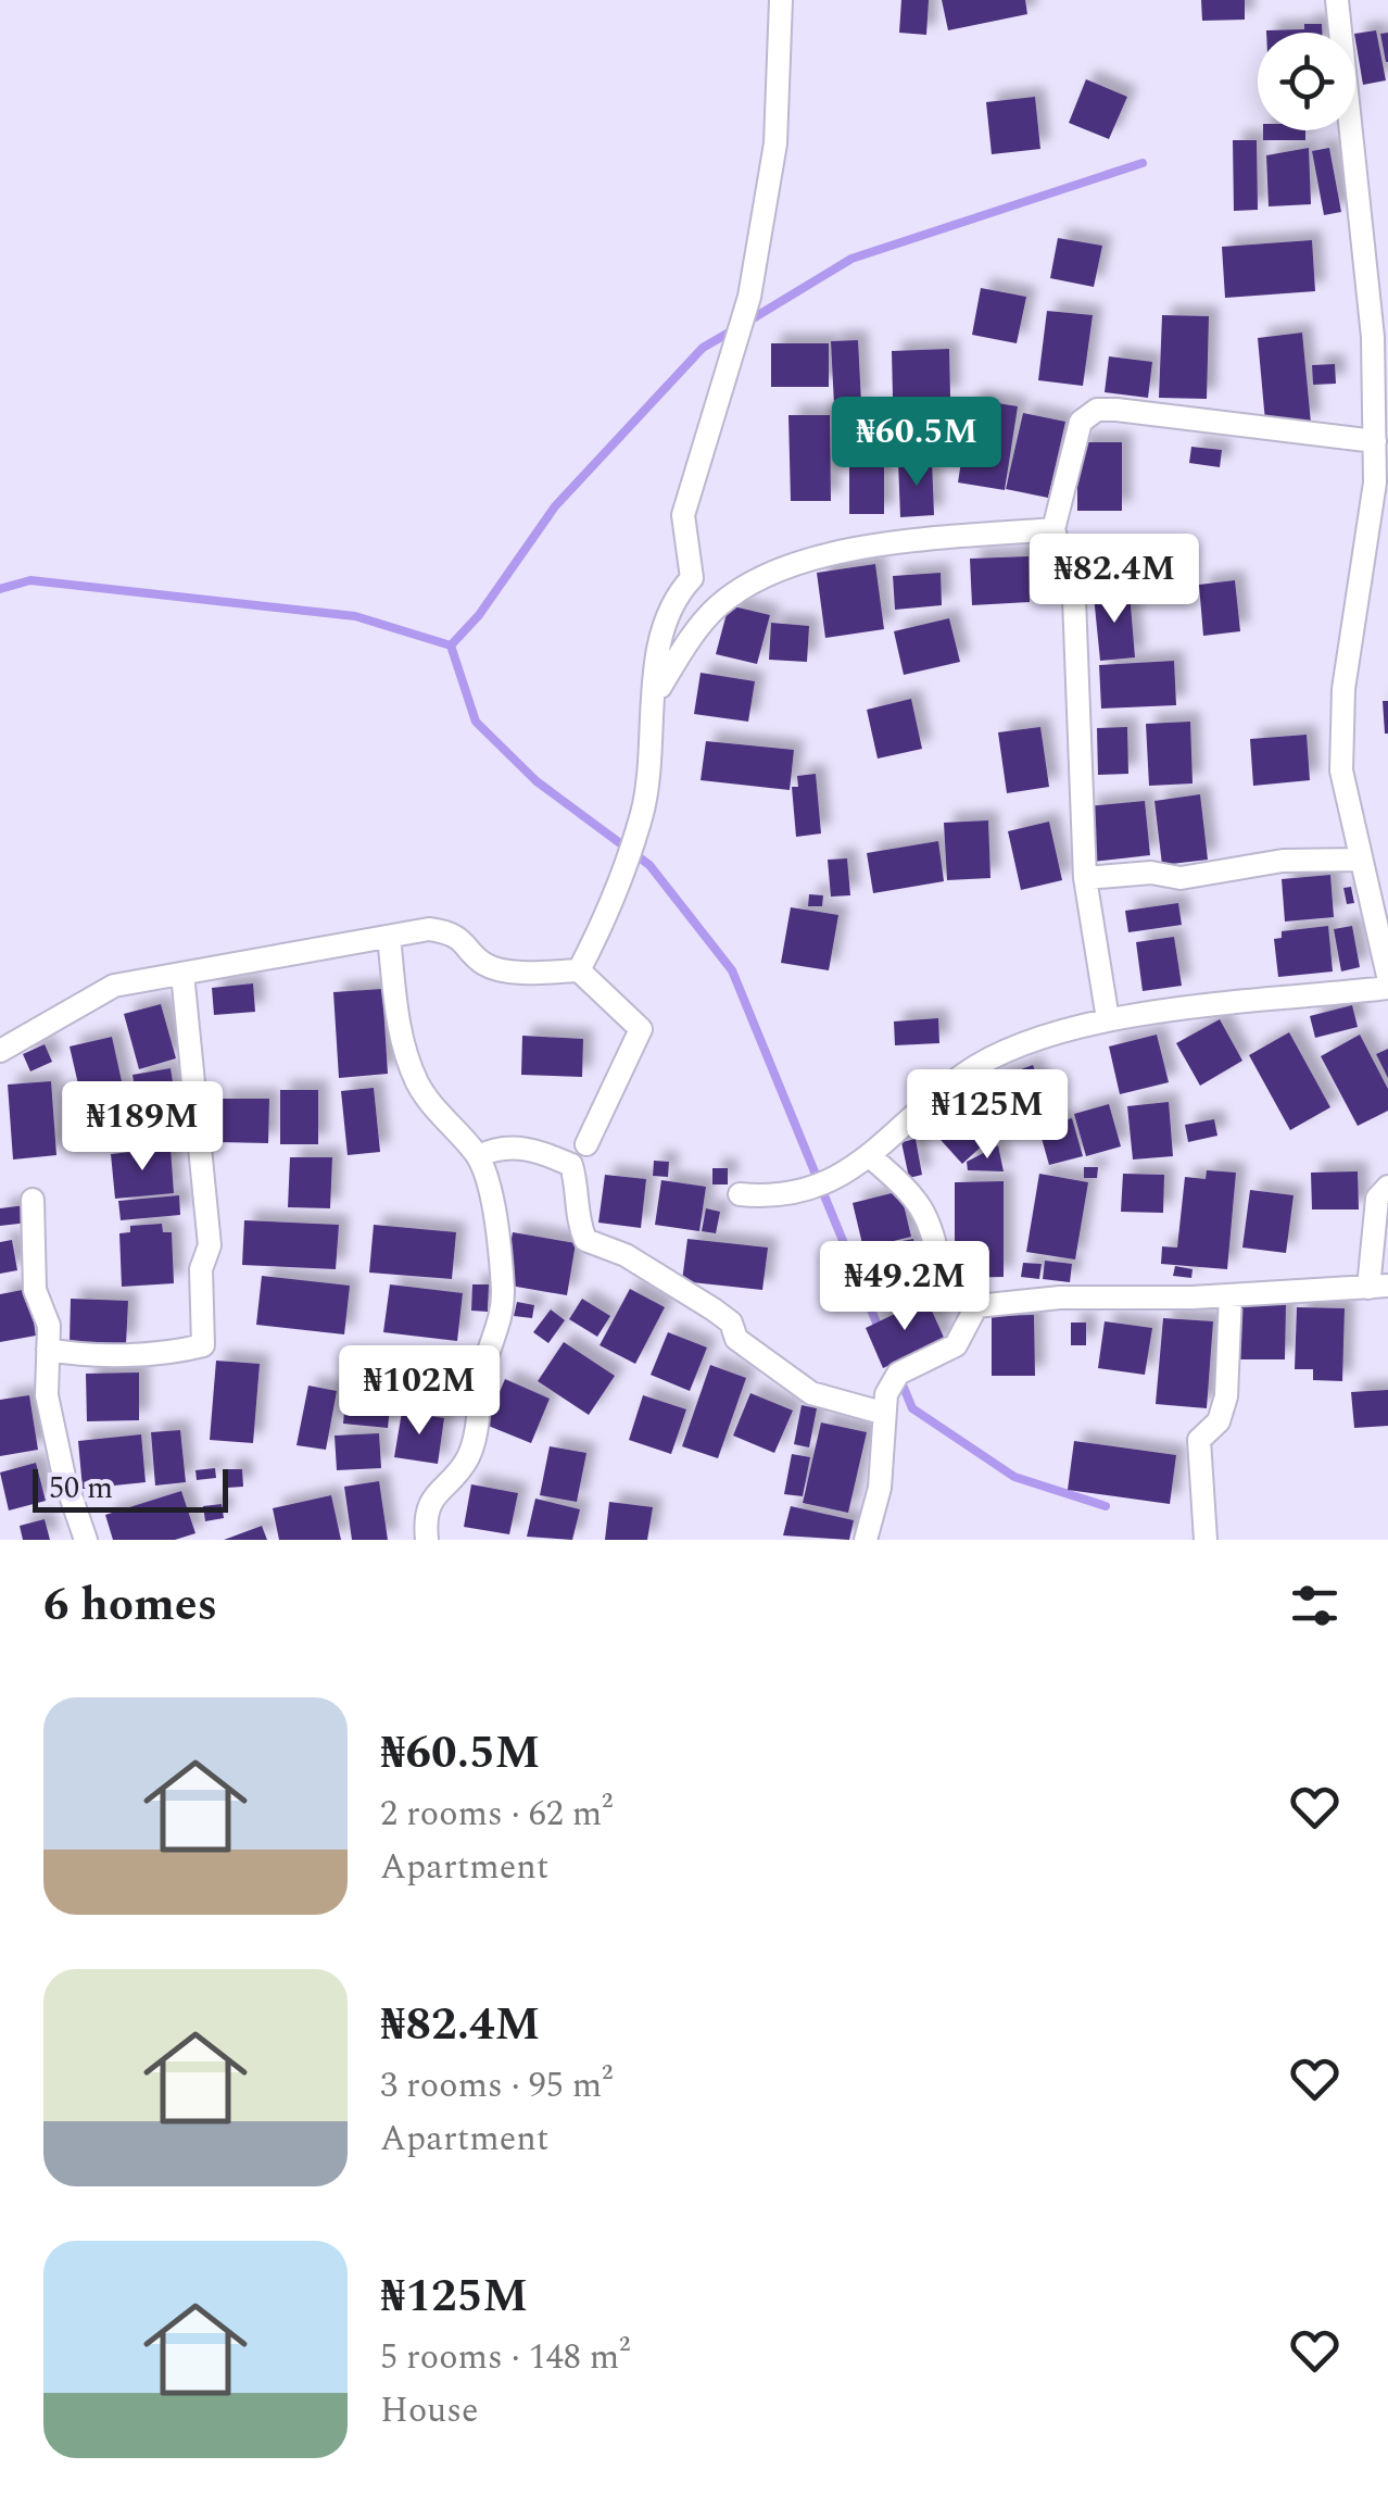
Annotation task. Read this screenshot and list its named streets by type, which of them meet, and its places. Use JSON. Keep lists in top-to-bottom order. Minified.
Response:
{"scale_bar":"50 m","page":{"price":["₦60.5M","₦82.4M","₦125M","₦189M","₦49.2M","₦102M"],"scale":"50 m","heading":"6 homes","list":[{"name":"₦60.5M","note":"2 rooms · 62 m² · Apartment"},{"name":"₦82.4M","note":"3 rooms · 95 m² · Apartment"},{"name":"₦125M","note":"5 rooms · 148 m² · House"}]}}
